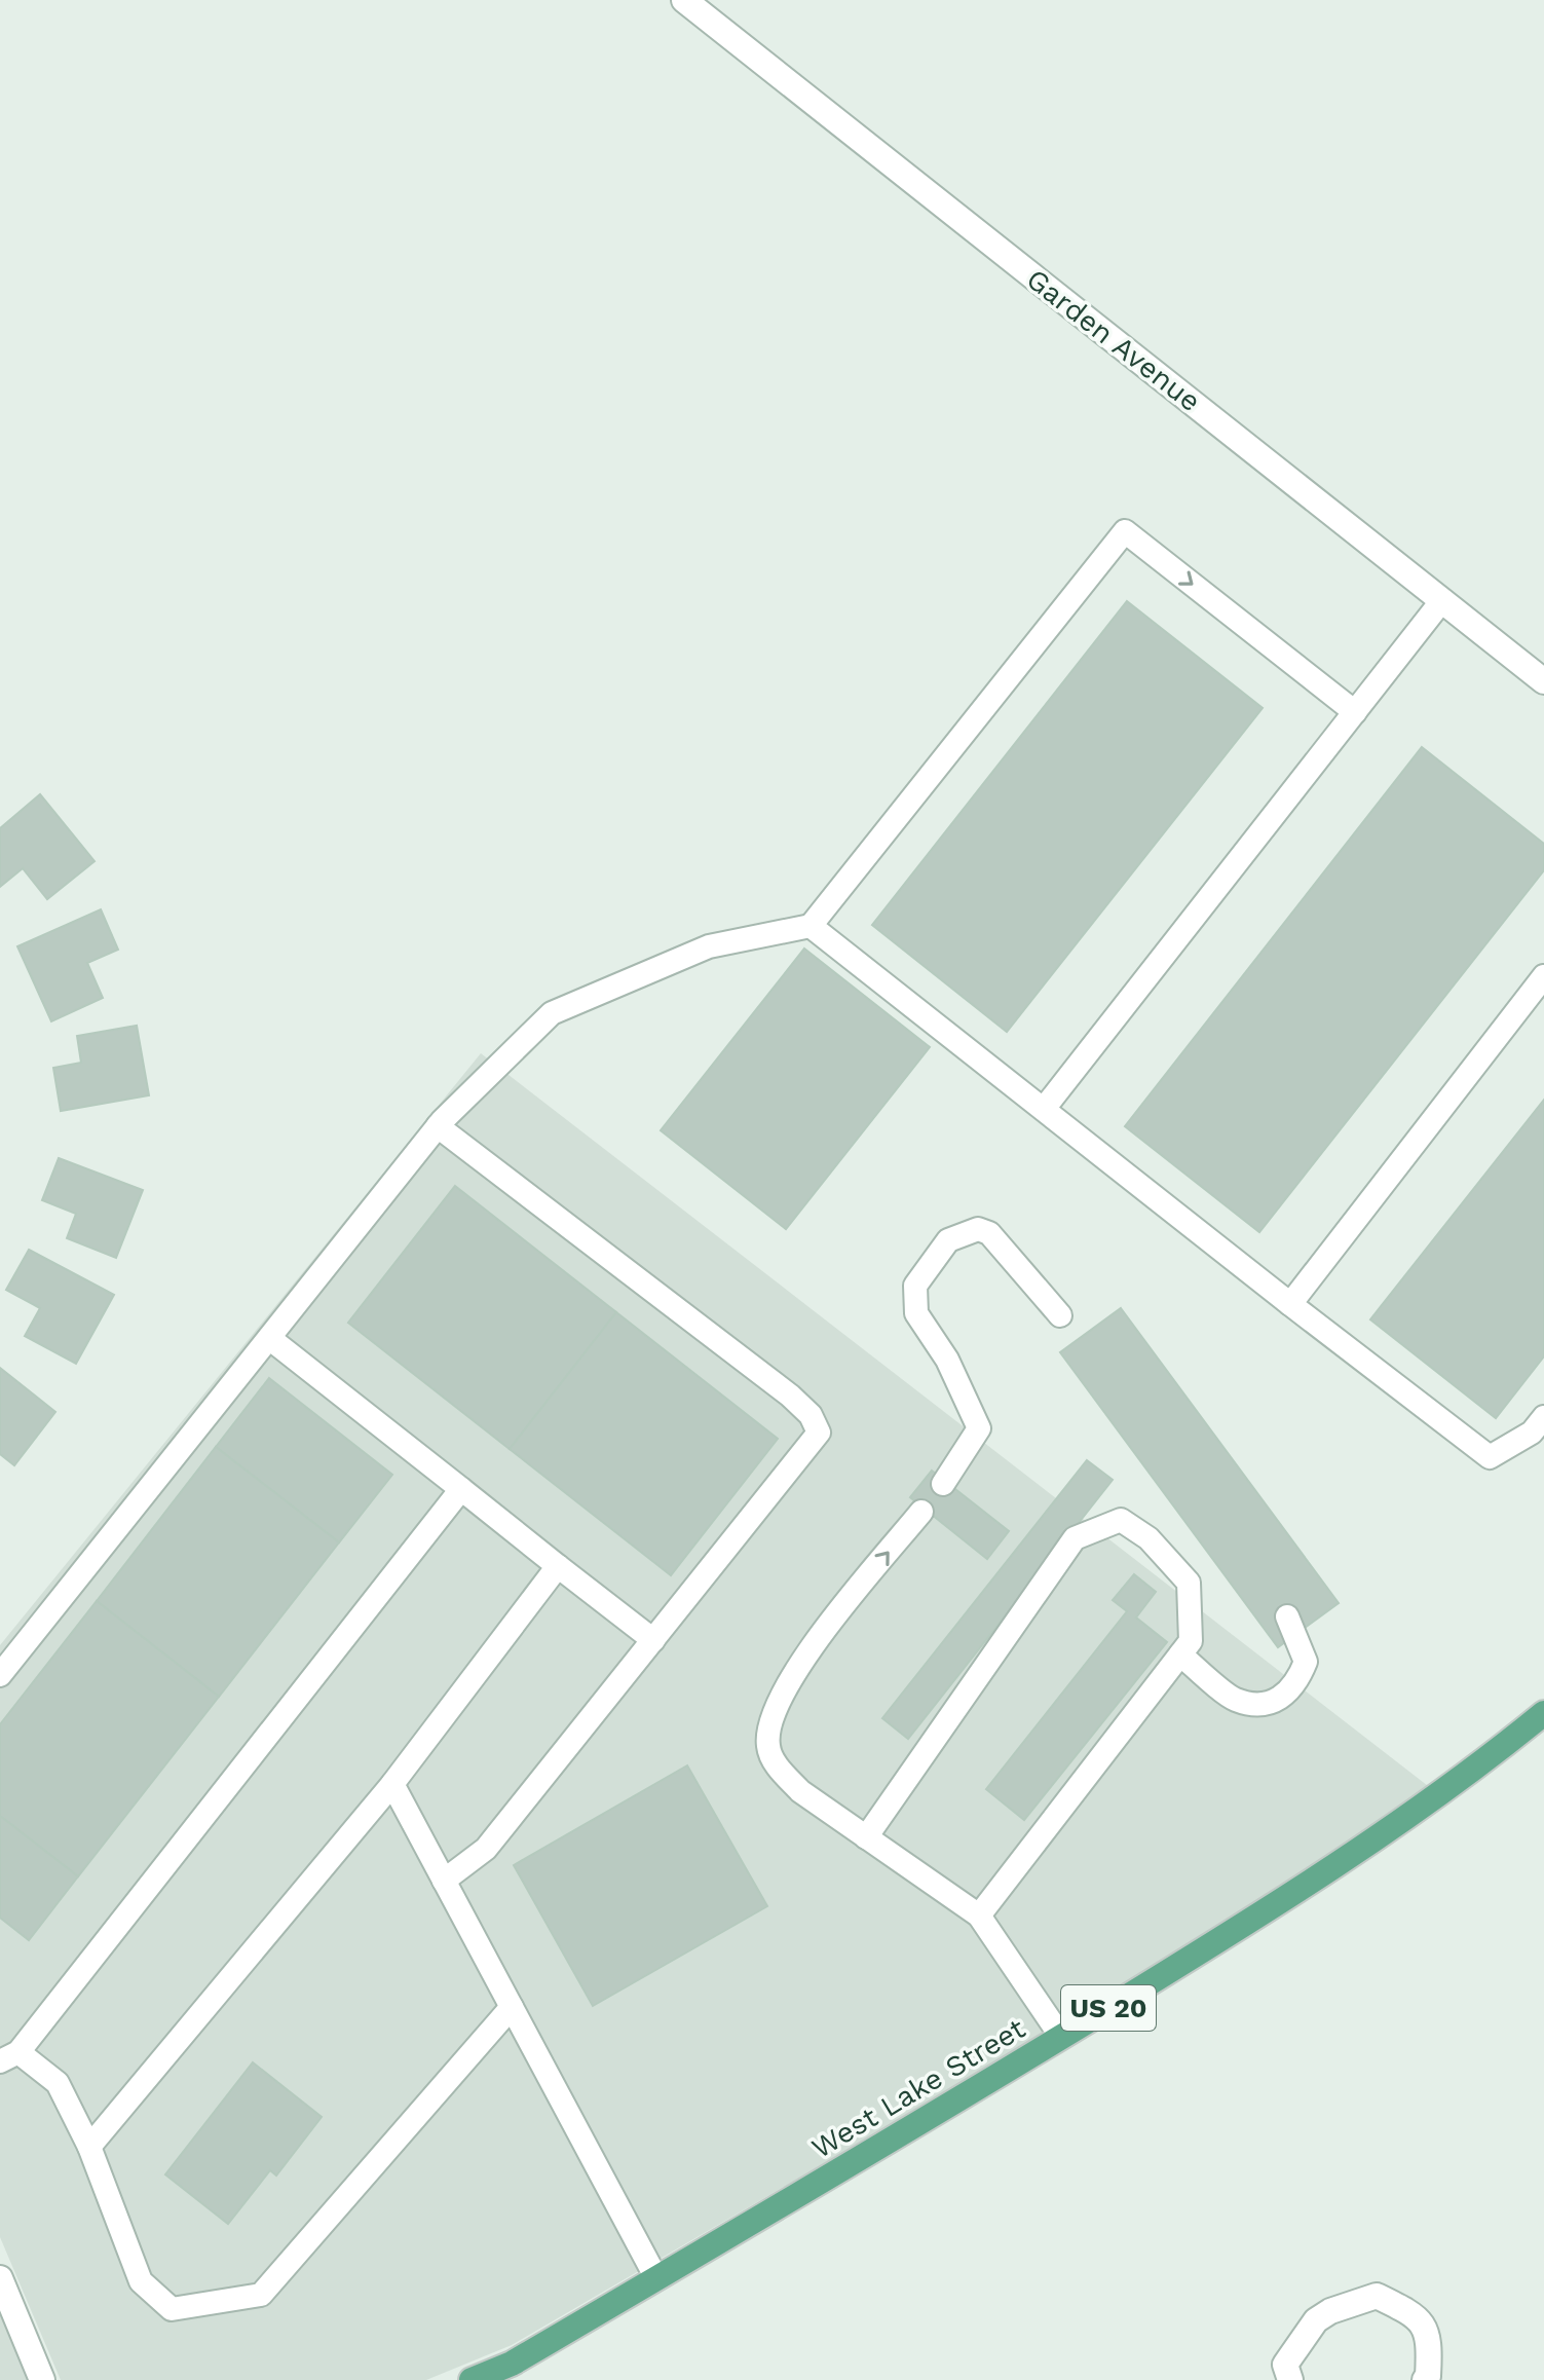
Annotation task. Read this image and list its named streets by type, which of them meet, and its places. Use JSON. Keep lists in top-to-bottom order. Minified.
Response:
{"streets":{"main road":["US 20","West Lake Street"],"street":["Garden Avenue"]}}
